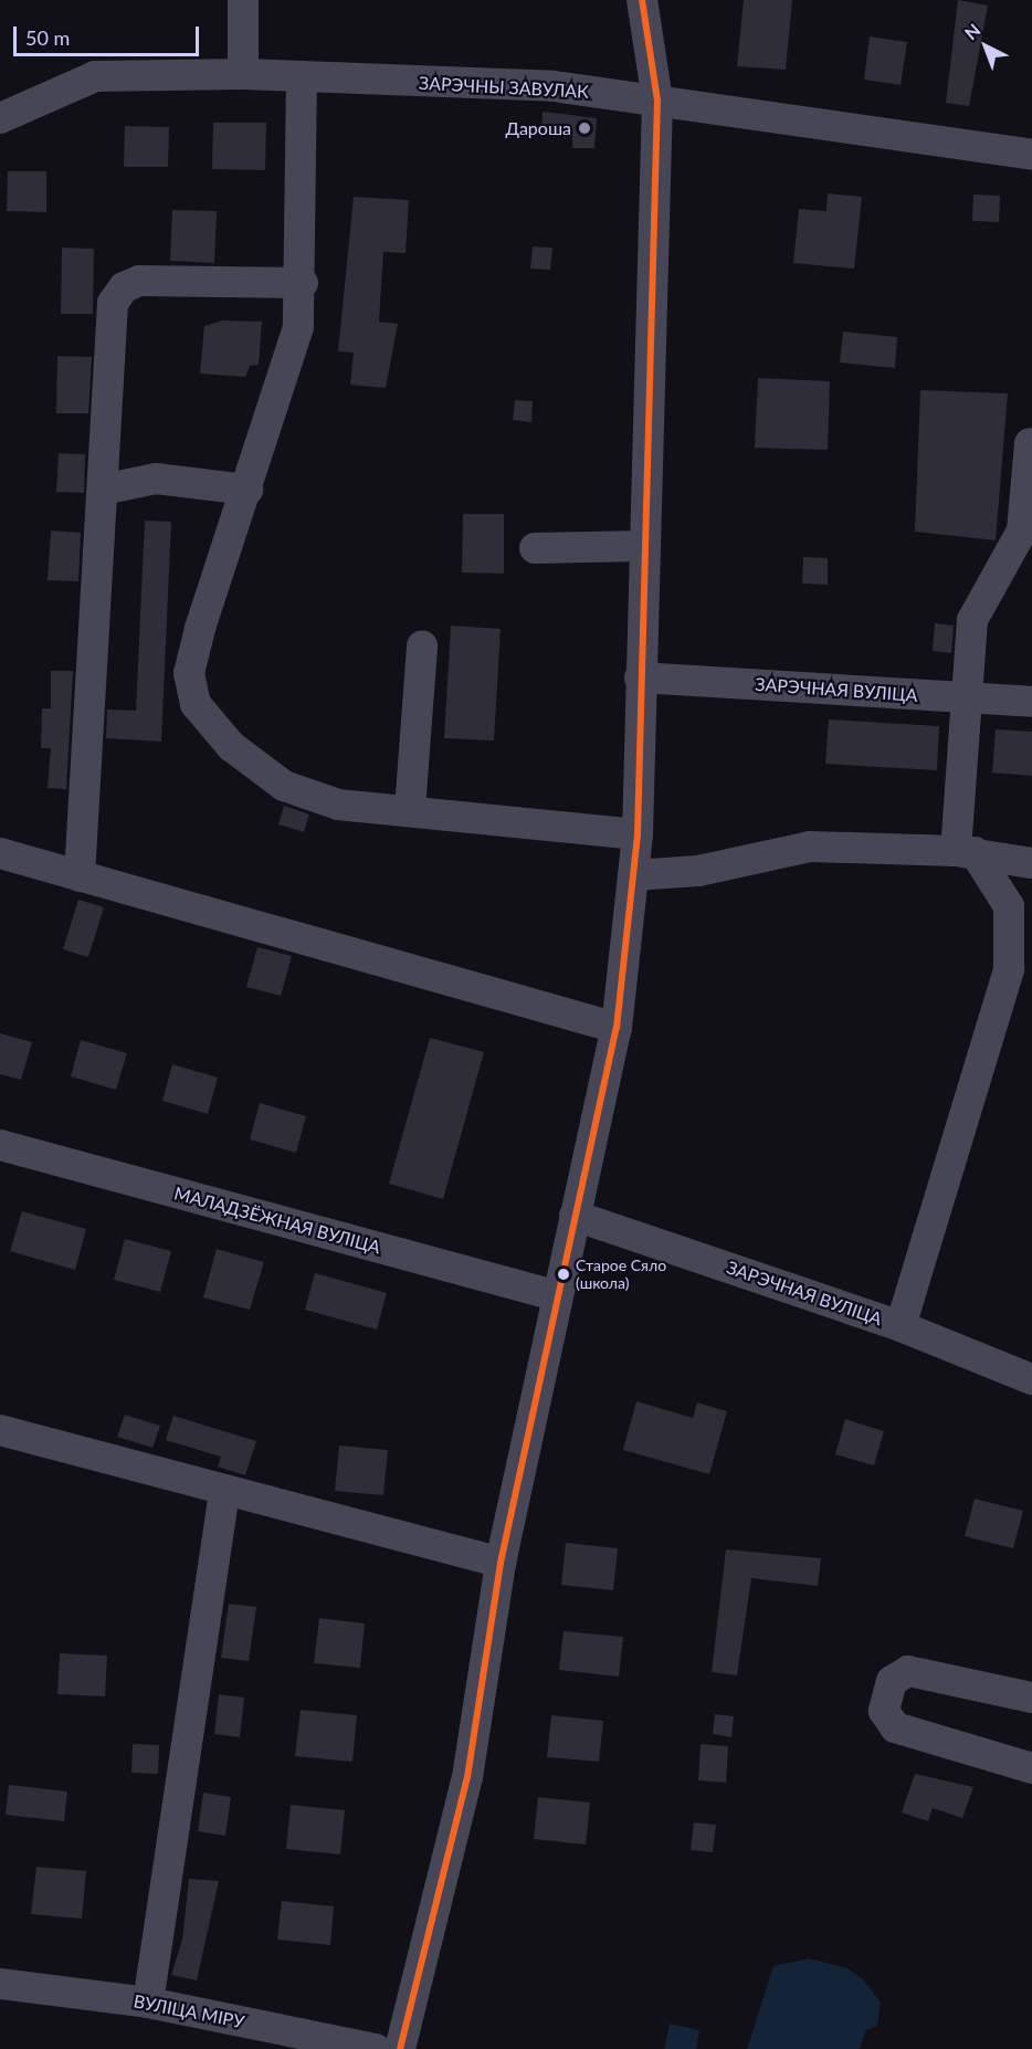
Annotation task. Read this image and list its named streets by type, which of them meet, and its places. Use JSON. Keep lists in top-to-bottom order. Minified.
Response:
{"streets":{"street":["ЗАРЭЧНЫ ЗАВУЛАК","ЗАРЭЧНАЯ ВУЛІЦА","МАЛАДЗЁЖНАЯ ВУЛІЦА","ВУЛІЦА МІРУ"]},"places":["Дароша","Старое Сяло (школа)"],"scale_bar":"50 m","north":"top left"}
